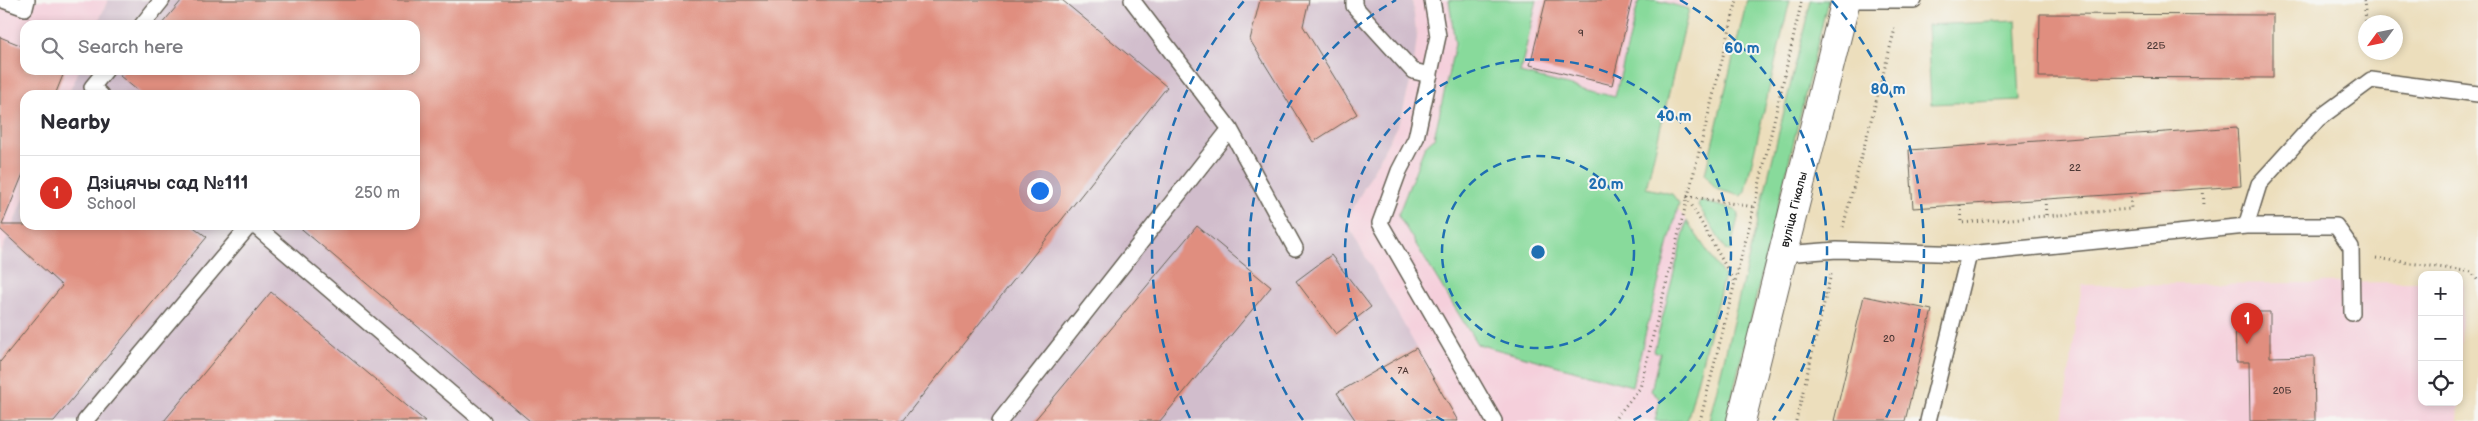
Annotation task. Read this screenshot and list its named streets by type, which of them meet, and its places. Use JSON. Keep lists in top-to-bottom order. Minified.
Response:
{"streets":{"street":["вуліца Гікалы"]},"house_numbers":["9","22Б","22","20","7А","20Б"],"north":"bottom left","page":{"search":"Search here","heading":"Nearby","list":[{"mark":"1","name":"Дзіцячы сад №111","note":"School","value":"250 m"}],"map_buttons":["+","−"],"pins":"1"},"rings":["60 m","80 m","40 m","20 m"]}
